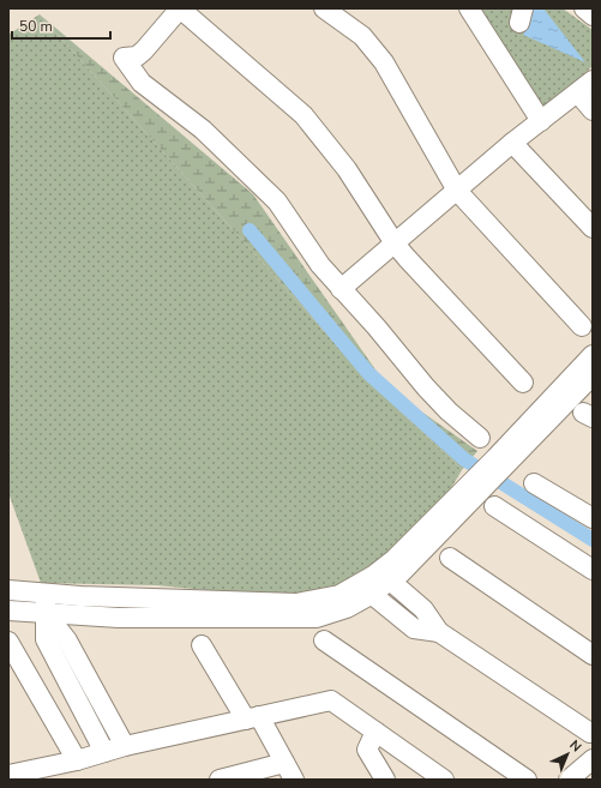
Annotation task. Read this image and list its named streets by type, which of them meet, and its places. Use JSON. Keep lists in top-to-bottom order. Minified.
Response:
{"scale_bar":"50 m","north":"top right"}
